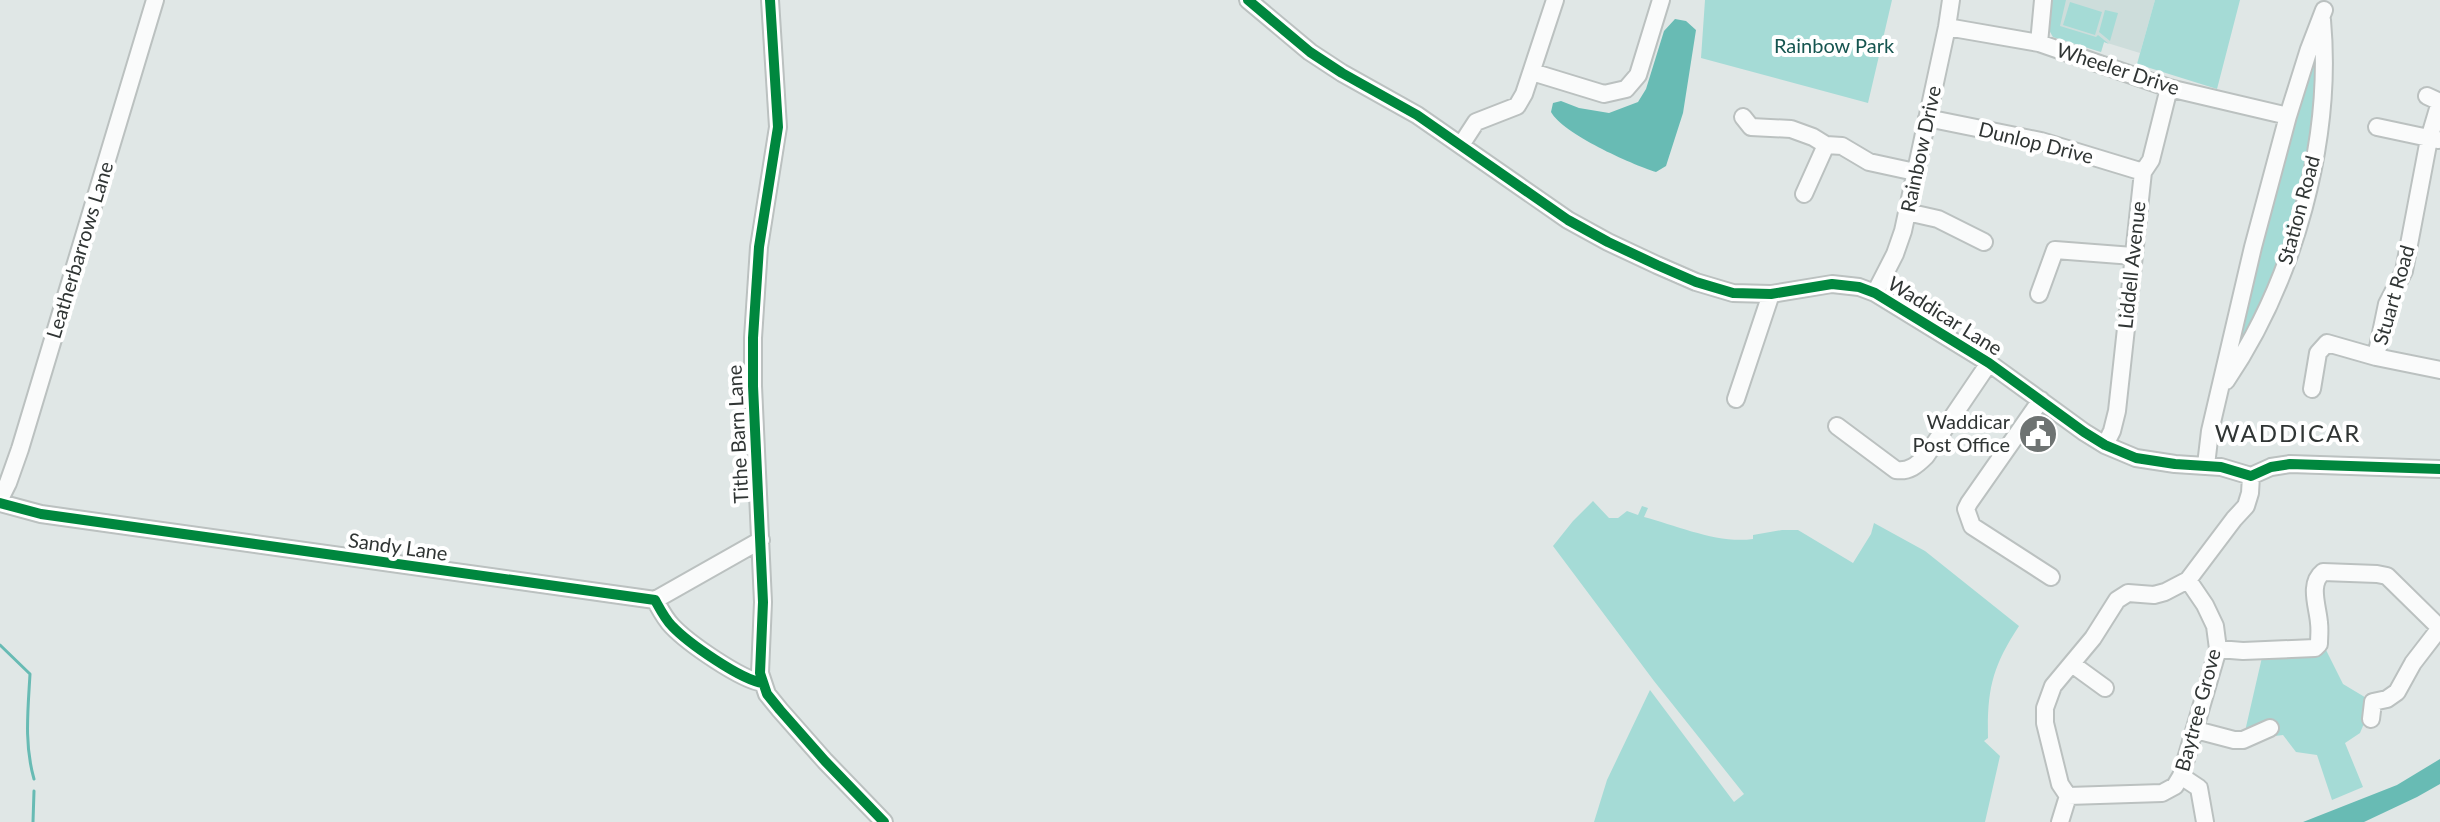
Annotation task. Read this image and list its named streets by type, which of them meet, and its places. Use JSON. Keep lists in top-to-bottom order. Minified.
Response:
{"streets":{"street":["Wheeler Drive","Dunlop Drive","Rainbow Drive","Station Road","Leatherbarrows Lane","Liddell Avenue","Stuart Road","Waddicar Lane","Tithe Barn Lane","Sandy Lane","Baytree Grove"]},"crossings":[["Wheeler Drive","Rainbow Drive"],["Wheeler Drive","Station Road"],["Wheeler Drive","Liddell Avenue"],["Dunlop Drive","Rainbow Drive"],["Dunlop Drive","Liddell Avenue"],["Rainbow Drive","Waddicar Lane"],["Station Road","Waddicar Lane"],["Leatherbarrows Lane","Sandy Lane"],["Liddell Avenue","Waddicar Lane"]],"districts":["WADDICAR"],"parks":["Rainbow Park"],"places":{"public building":["Waddicar Post Office"]}}
